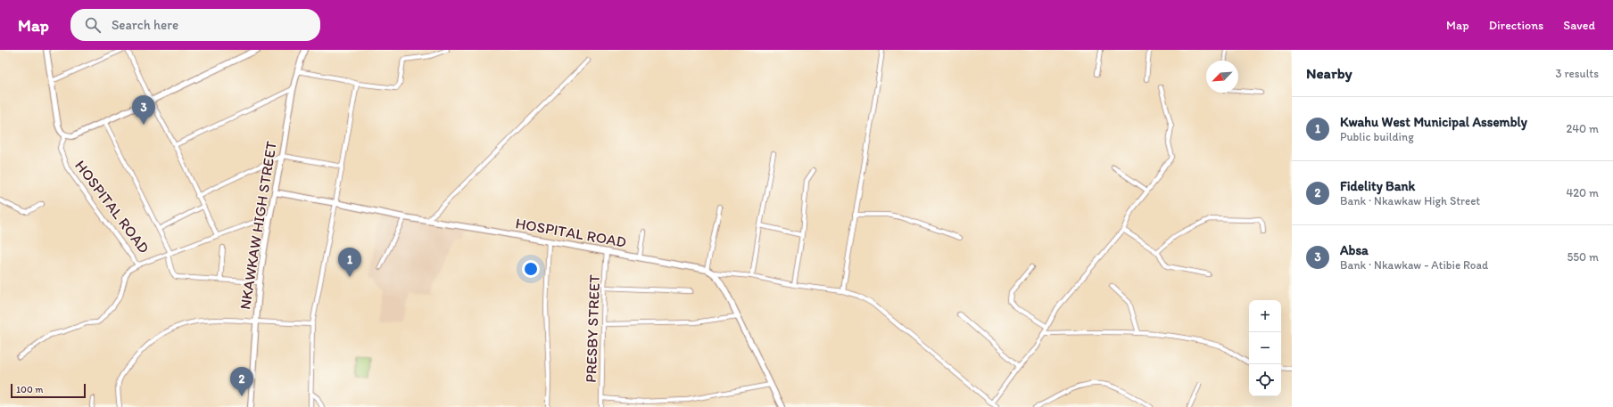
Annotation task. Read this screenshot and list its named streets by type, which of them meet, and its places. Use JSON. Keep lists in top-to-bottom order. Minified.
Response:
{"streets":{"main road":["HOSPITAL ROAD","NKAWKAW HIGH STREET"],"street":["PRESBY STREET"]},"crossings":[["HOSPITAL ROAD","NKAWKAW HIGH STREET"],["HOSPITAL ROAD","PRESBY STREET"]],"scale_bar":"100 m","north":"bottom left","page":{"header":"Map","search":"Search here","nav":["Map","Directions","Saved"],"heading":["Nearby","3 results"],"pins":["3","1","2"],"list":[{"mark":"1","name":"Kwahu West Municipal Assembly","note":"Public building","value":"240 m"},{"mark":"2","name":"Fidelity Bank","note":"Bank · Nkawkaw High Street","value":"420 m"},{"mark":"3","name":"Absa","note":"Bank · Nkawkaw - Atibie Road","value":"550 m"}],"map_buttons":["+","−"],"scale":"100 m"}}
